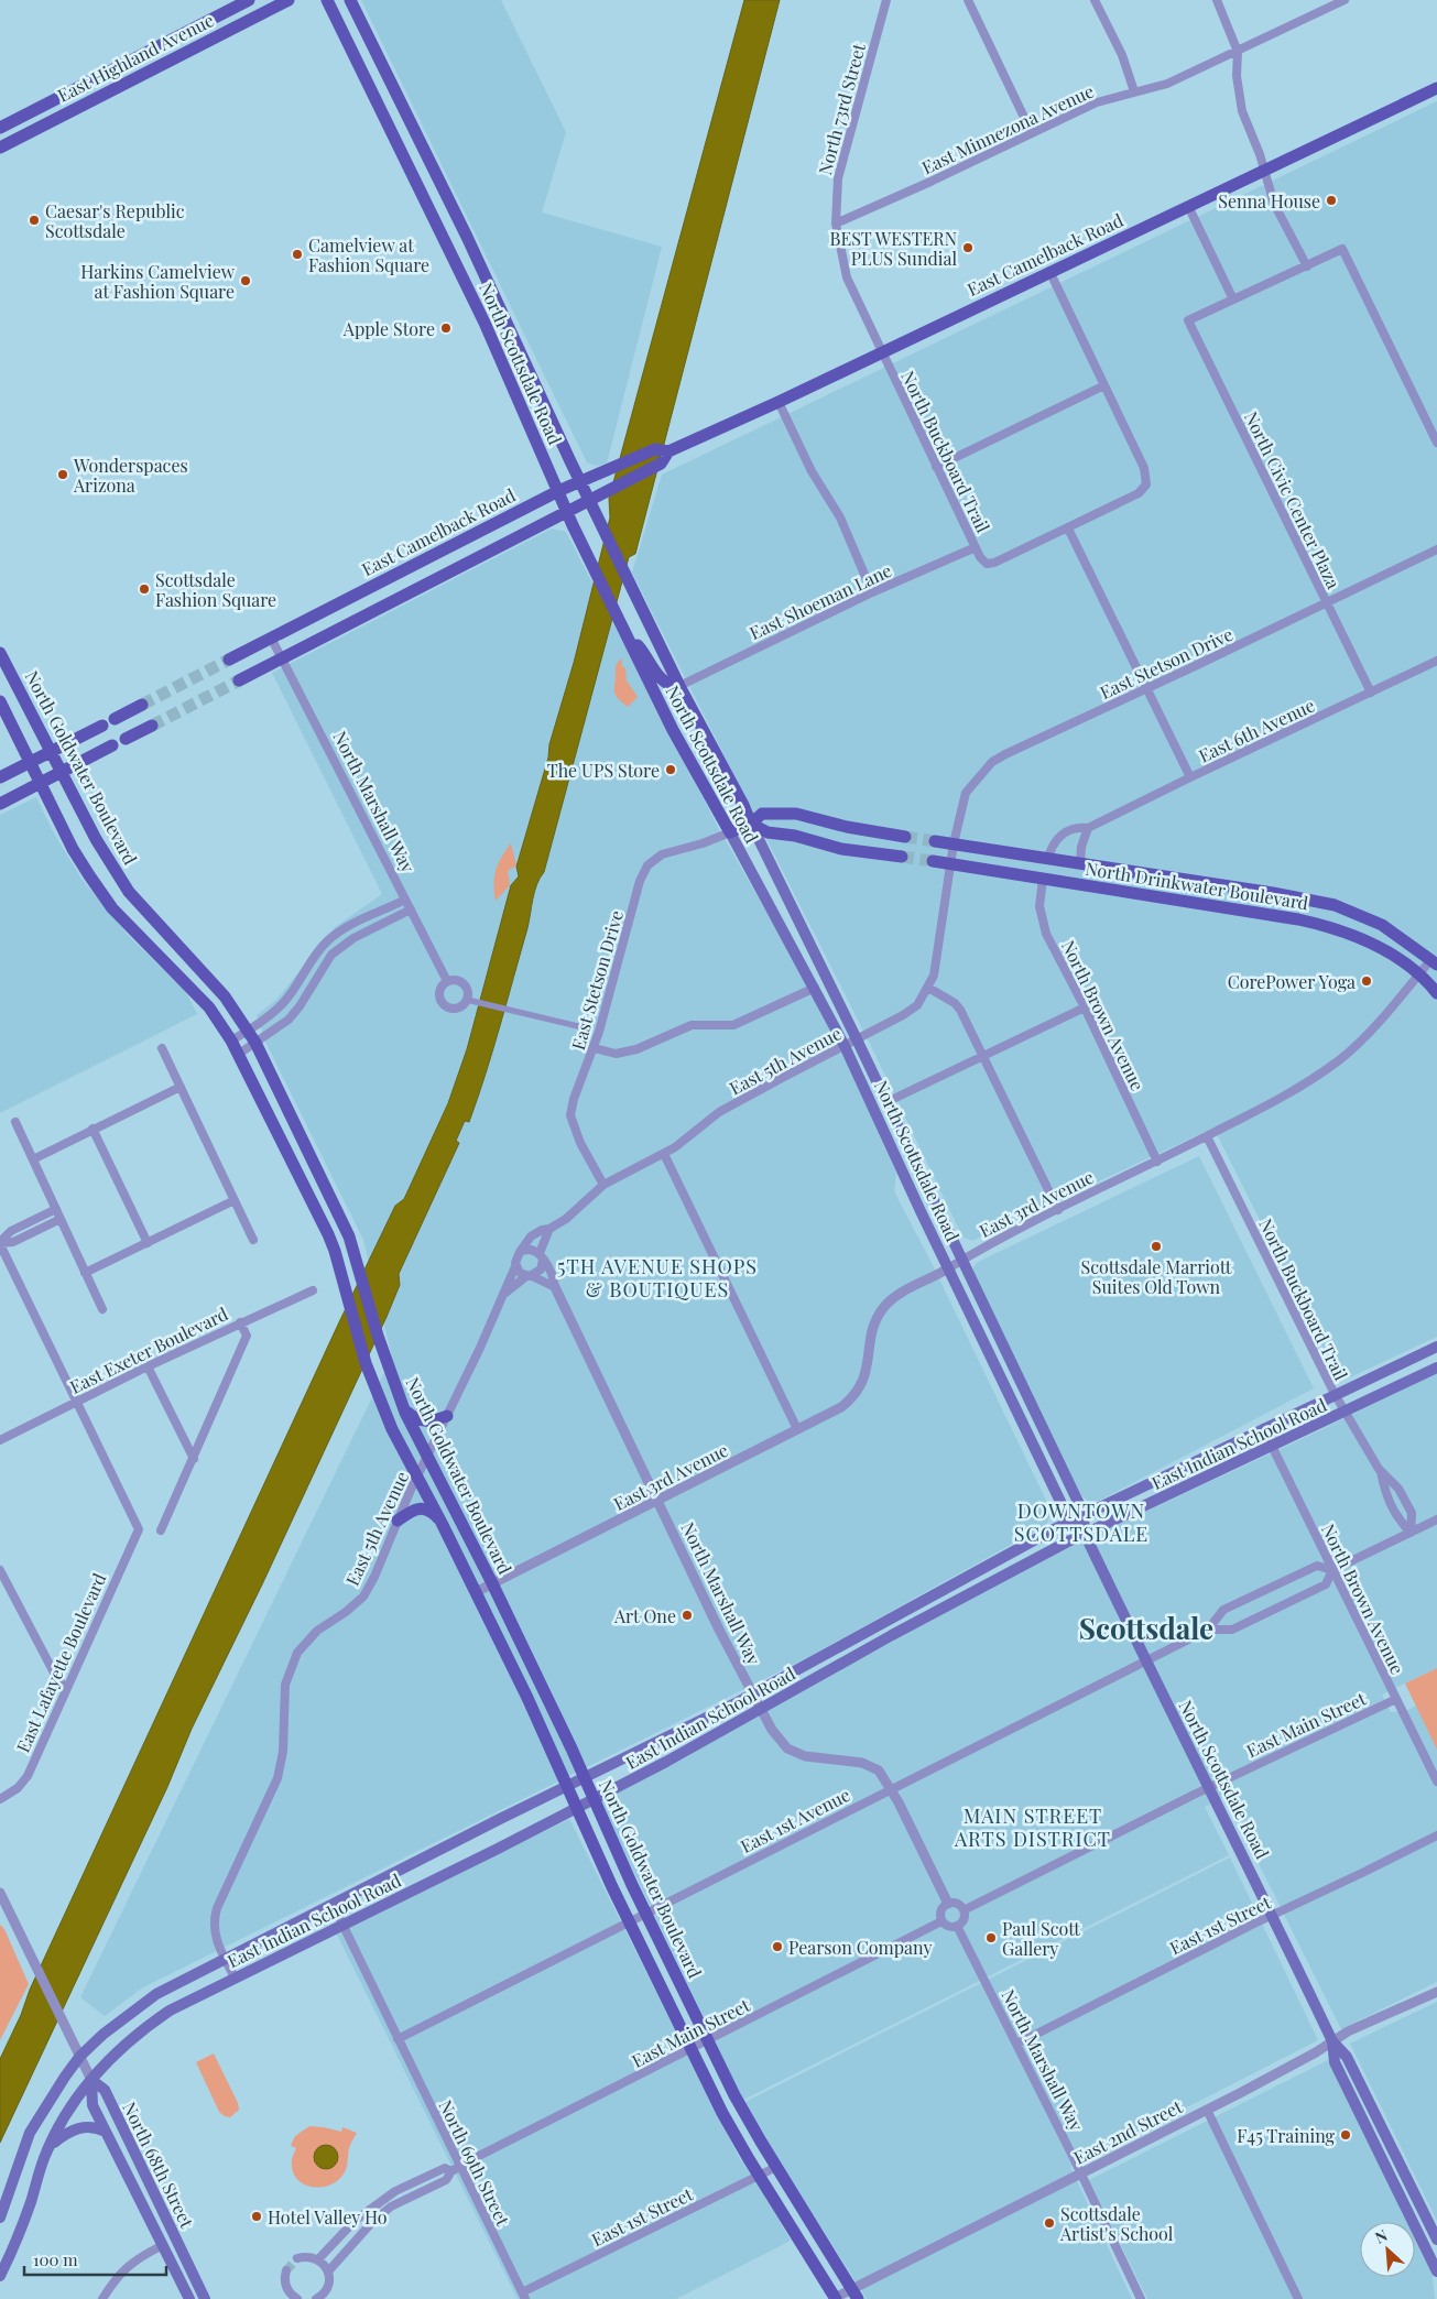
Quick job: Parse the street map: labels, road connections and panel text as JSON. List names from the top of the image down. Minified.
{"streets":{"main road":["East Highland Avenue","East Camelback Road","North Scottsdale Road","North Goldwater Boulevard","North Drinkwater Boulevard","East Indian School Road","North 68th Street"],"street":["North 73rd Street","East Minnezona Avenue","North Buckboard Trail","North Civic Center Plaza","East Shoeman Lane","East Stetson Drive","East 6th Avenue","North Marshall Way","North Brown Avenue","East 5th Avenue","East 3rd Avenue","East Exeter Boulevard","East Lafayette Boulevard","East Main Street","East 1st Avenue","East 1st Street","East 2nd Street","North 69th Street"]},"crossings":[["North 73rd Street","East Minnezona Avenue"],["North 73rd Street","East Camelback Road"],["North 73rd Street","North Buckboard Trail"],["East Camelback Road","North Scottsdale Road"],["East Camelback Road","North Buckboard Trail"],["East Camelback Road","North Marshall Way"],["North Scottsdale Road","East Shoeman Lane"],["North Scottsdale Road","East Stetson Drive"],["North Scottsdale Road","East 5th Avenue"],["North Scottsdale Road","East 3rd Avenue"],["North Scottsdale Road","East Indian School Road"],["North Scottsdale Road","East Main Street"],["North Scottsdale Road","East 1st Avenue"],["North Scottsdale Road","East 1st Street"],["North Scottsdale Road","East 2nd Street"],["North Buckboard Trail","East Shoeman Lane"],["North Buckboard Trail","East 3rd Avenue"],["North Buckboard Trail","East Indian School Road"],["North Buckboard Trail","East 1st Avenue"],["North Civic Center Plaza","East Stetson Drive"],["North Civic Center Plaza","East 6th Avenue"],["East Stetson Drive","North Drinkwater Boulevard"],["East Stetson Drive","East 5th Avenue"],["East 6th Avenue","North Drinkwater Boulevard"],["North Goldwater Boulevard","East 5th Avenue"],["North Goldwater Boulevard","East 3rd Avenue"],["North Goldwater Boulevard","East Indian School Road"],["North Goldwater Boulevard","East Main Street"],["North Goldwater Boulevard","East 1st Avenue"],["North Goldwater Boulevard","East 1st Street"],["North Goldwater Boulevard","East 2nd Street"],["North Marshall Way","East 5th Avenue"],["North Marshall Way","East 3rd Avenue"],["North Marshall Way","East Indian School Road"],["North Marshall Way","East Main Street"],["North Marshall Way","East 1st Avenue"],["North Marshall Way","East 1st Street"],["North Marshall Way","East 2nd Street"],["North Drinkwater Boulevard","North Brown Avenue"],["North Drinkwater Boulevard","East 5th Avenue"],["North Drinkwater Boulevard","East 3rd Avenue"],["North Brown Avenue","East 3rd Avenue"],["North Brown Avenue","East Indian School Road"],["North Brown Avenue","East Main Street"],["North Brown Avenue","East 1st Avenue"],["East 5th Avenue","East Indian School Road"],["East Exeter Boulevard","East Lafayette Boulevard"],["East Indian School Road","North 69th Street"],["East Indian School Road","North 68th Street"],["East Main Street","North 69th Street"],["East 1st Avenue","North 69th Street"],["East 1st Street","North 69th Street"]],"districts":["5TH AVENUE SHOPS & BOUTIQUES","DOWNTOWN SCOTTSDALE","Scottsdale","MAIN STREET ARTS DISTRICT"],"places":["Senna House","Caesar's Republic Scottsdale","BEST WESTERN PLUS Sundial","Camelview at Fashion Square","Harkins Camelview at Fashion Square","Apple Store","Wonderspaces Arizona","Scottsdale Fashion Square","The UPS Store","CorePower Yoga","Scottsdale Marriott Suites Old Town","Art One","Paul Scott Gallery","Pearson Company","F45 Training","Hotel Valley Ho","Scottsdale Artist's School"],"scale_bar":"100 m","north":"top left"}
